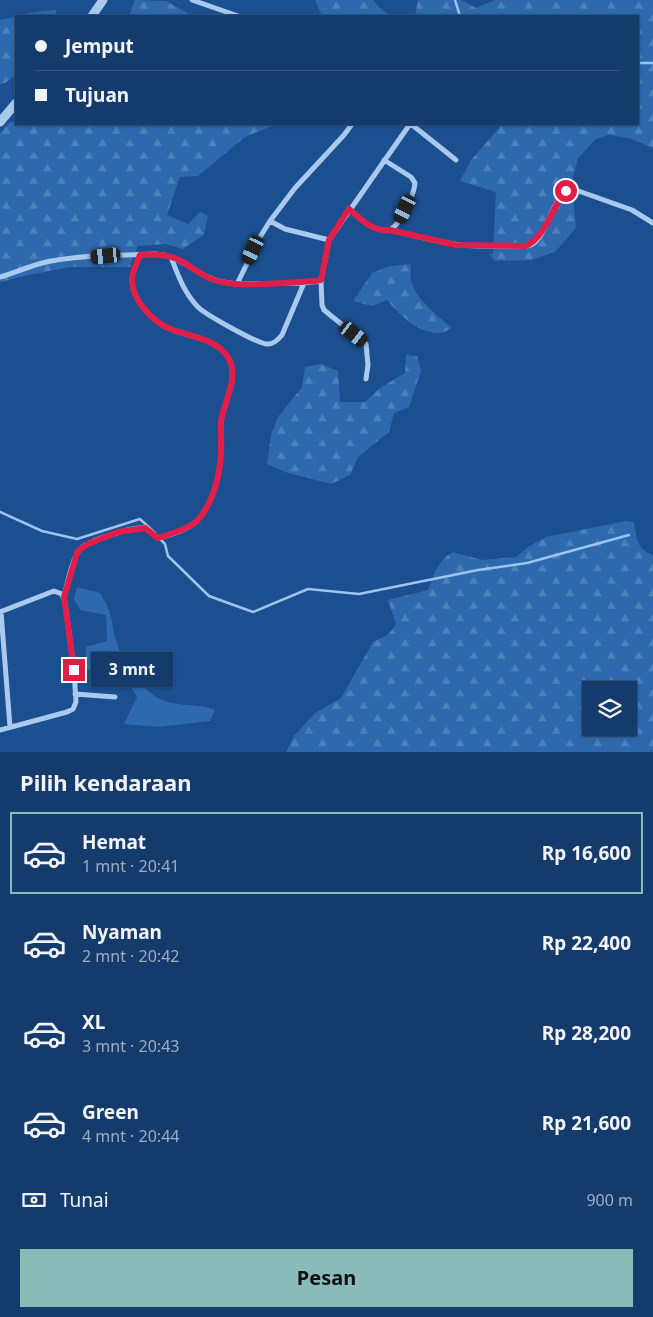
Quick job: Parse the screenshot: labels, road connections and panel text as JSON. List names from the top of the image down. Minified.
{"page":{"banner":["Jemput","Tujuan"],"bubble":"3 mnt","heading":"Pilih kendaraan","list":[{"name":"Hemat","note":"1 mnt · 20:41","value":"Rp 16,600"},{"name":"Nyaman","note":"2 mnt · 20:42","value":"Rp 22,400"},{"name":"XL","note":"3 mnt · 20:43","value":"Rp 28,200"},{"name":"Green","note":"4 mnt · 20:44","value":"Rp 21,600"}],"pay":["Tunai","900 m"],"buttons":"Pesan"}}
